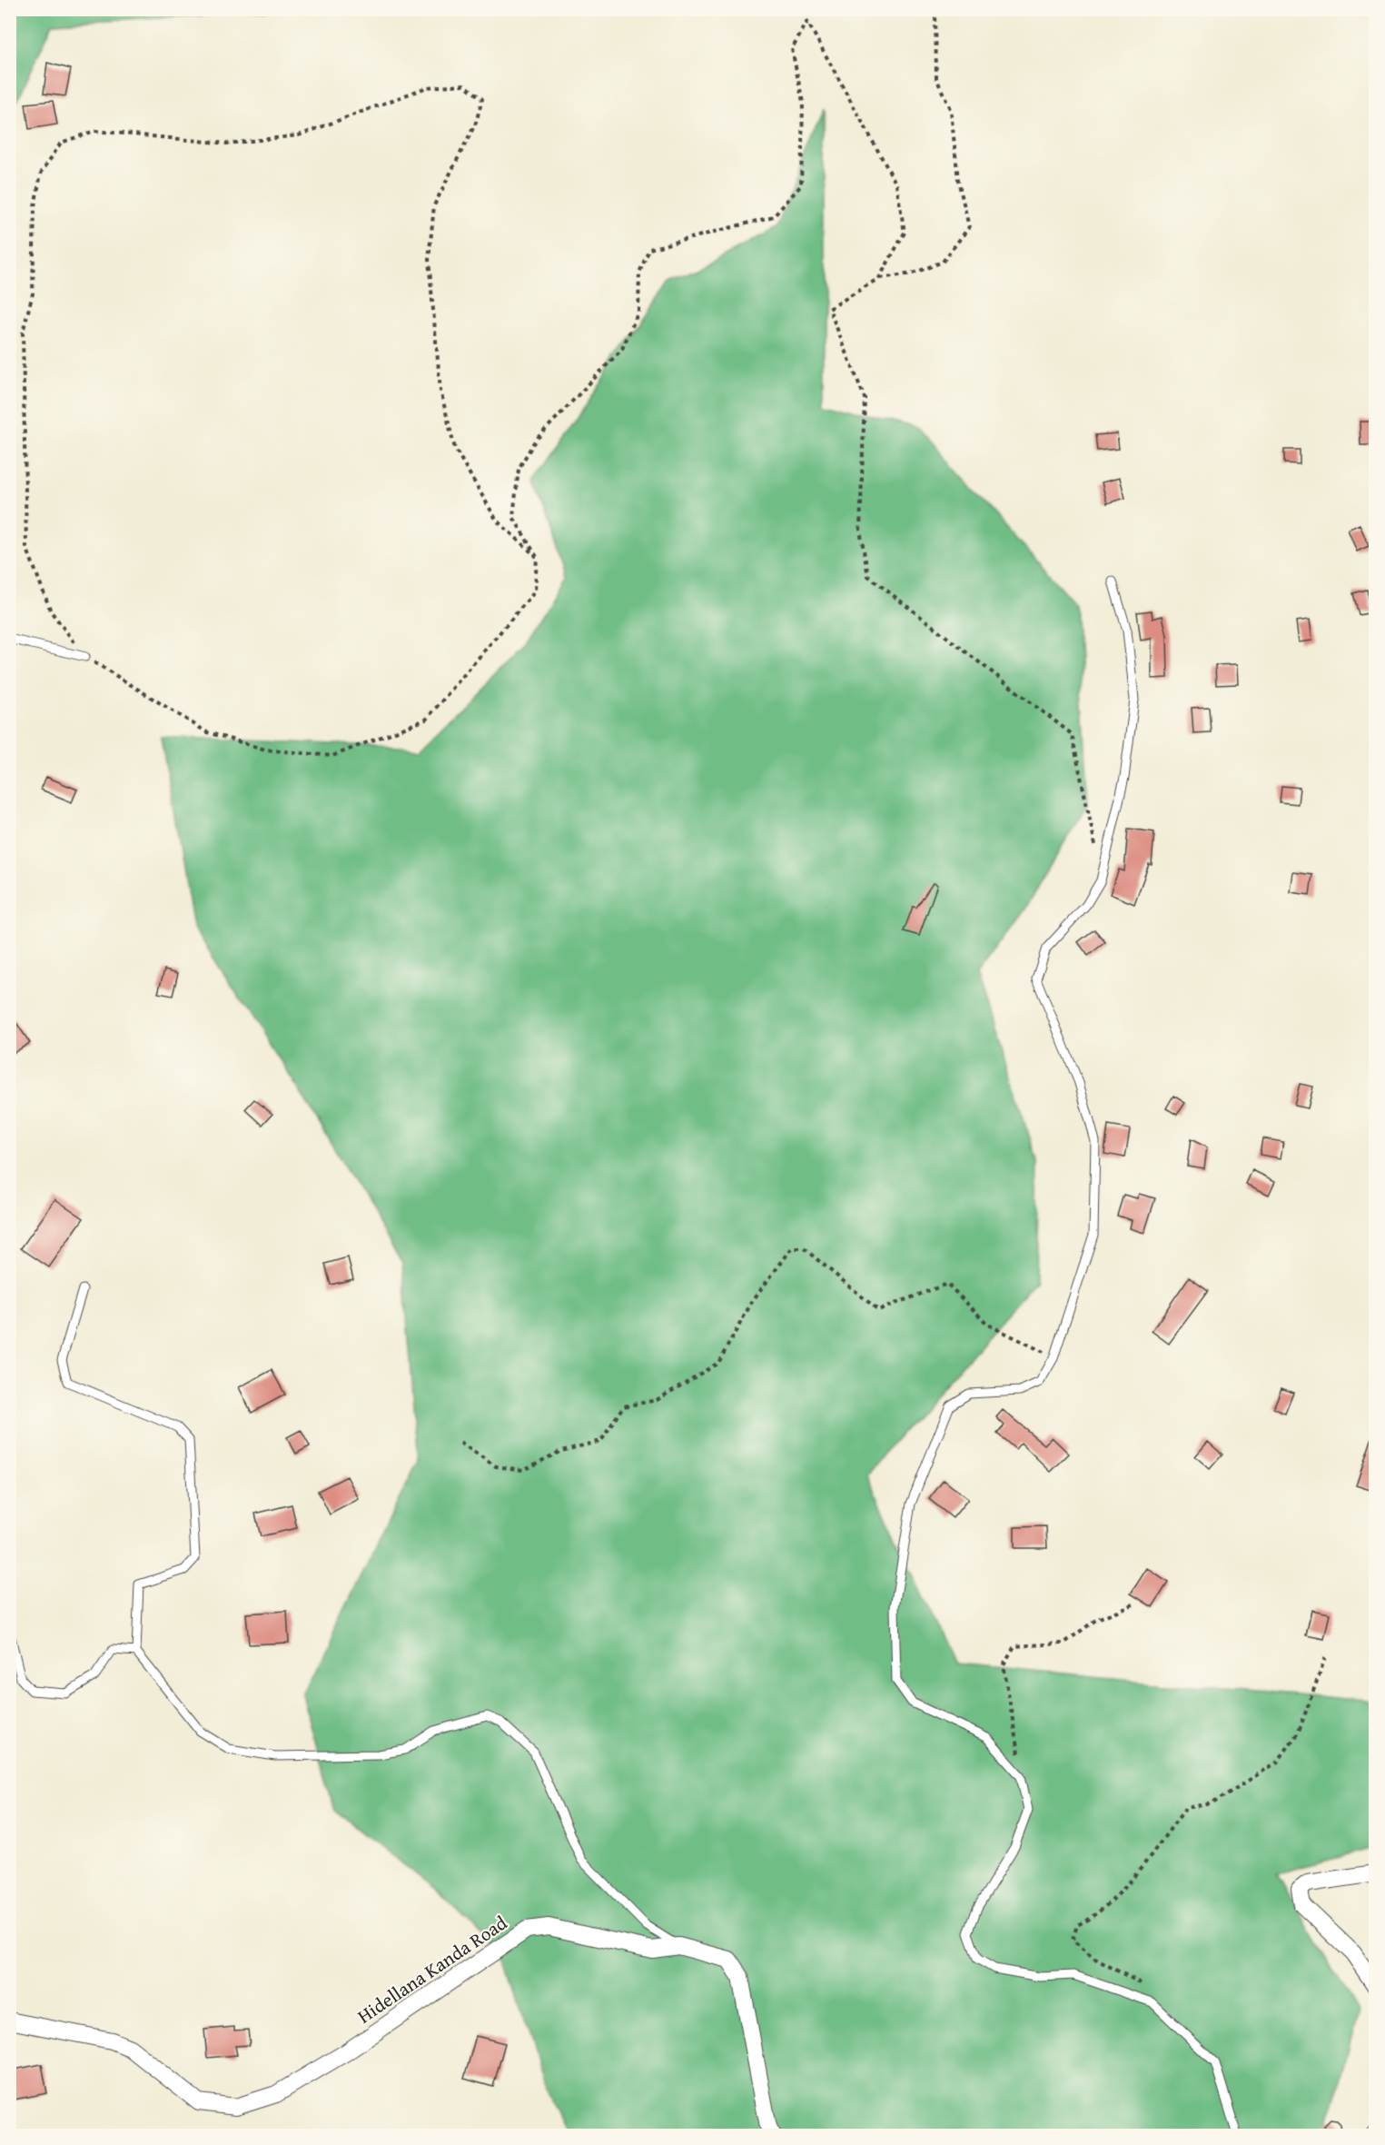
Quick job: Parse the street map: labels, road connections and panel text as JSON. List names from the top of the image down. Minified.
{"streets":{"street":["Hidellana Kanda Road"]}}
